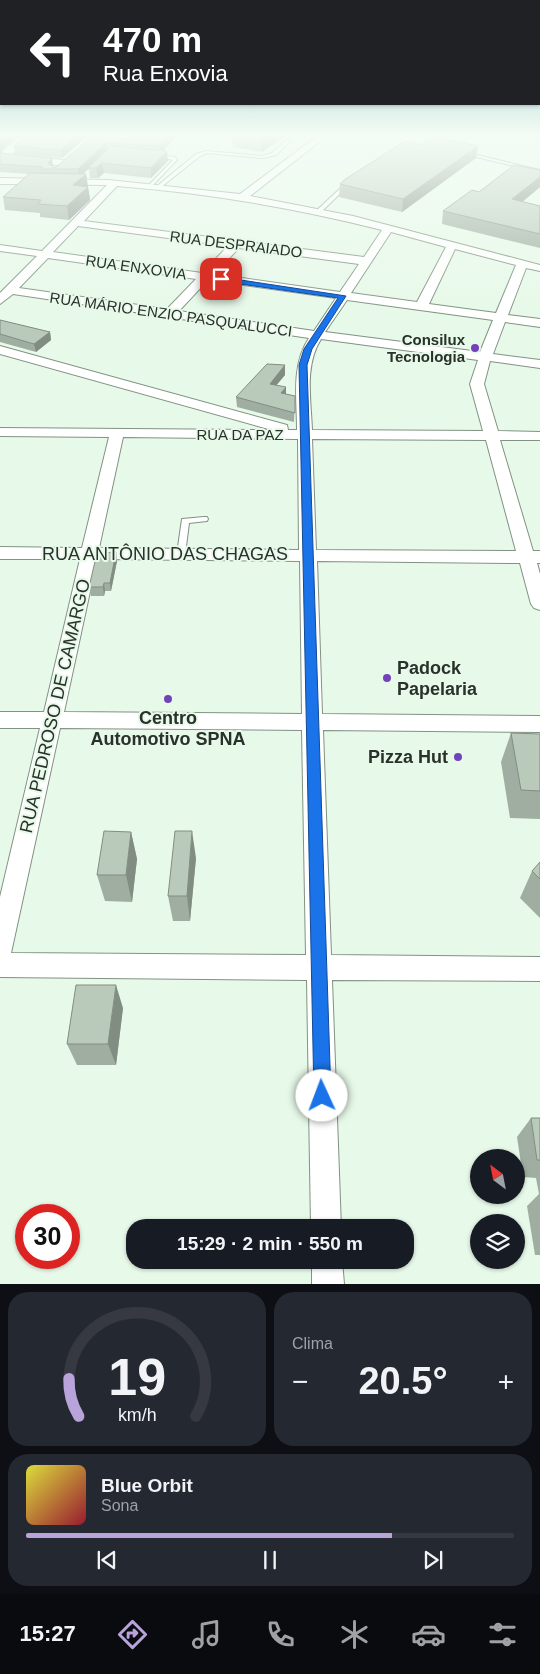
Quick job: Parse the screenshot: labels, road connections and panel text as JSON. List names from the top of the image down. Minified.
{"streets":{"street":["RUA DESPRAIADO","RUA ENXOVIA","RUA MÁRIO ENZIO PASQUALUCCI","RUA DA PAZ","RUA ANTÔNIO DAS CHAGAS","RUA PEDROSO DE CAMARGO"]},"crossings":[["RUA DA PAZ","RUA PEDROSO DE CAMARGO"],["RUA ANTÔNIO DAS CHAGAS","RUA PEDROSO DE CAMARGO"]],"places":["Consilux Tecnologia","Padock Papelaria","Centro Automotivo SPNA","Pizza Hut"],"north":"top left","page":{"turn":["470 m","Rua Enxovia"],"limit":"30","trip":"15:29 · 2 min · 550 m","tile":"Clima","heat":["−","20.5°","+"],"song":["Blue Orbit","Sona"],"tabs":"15:27","gauge":["19","km/h"]}}
